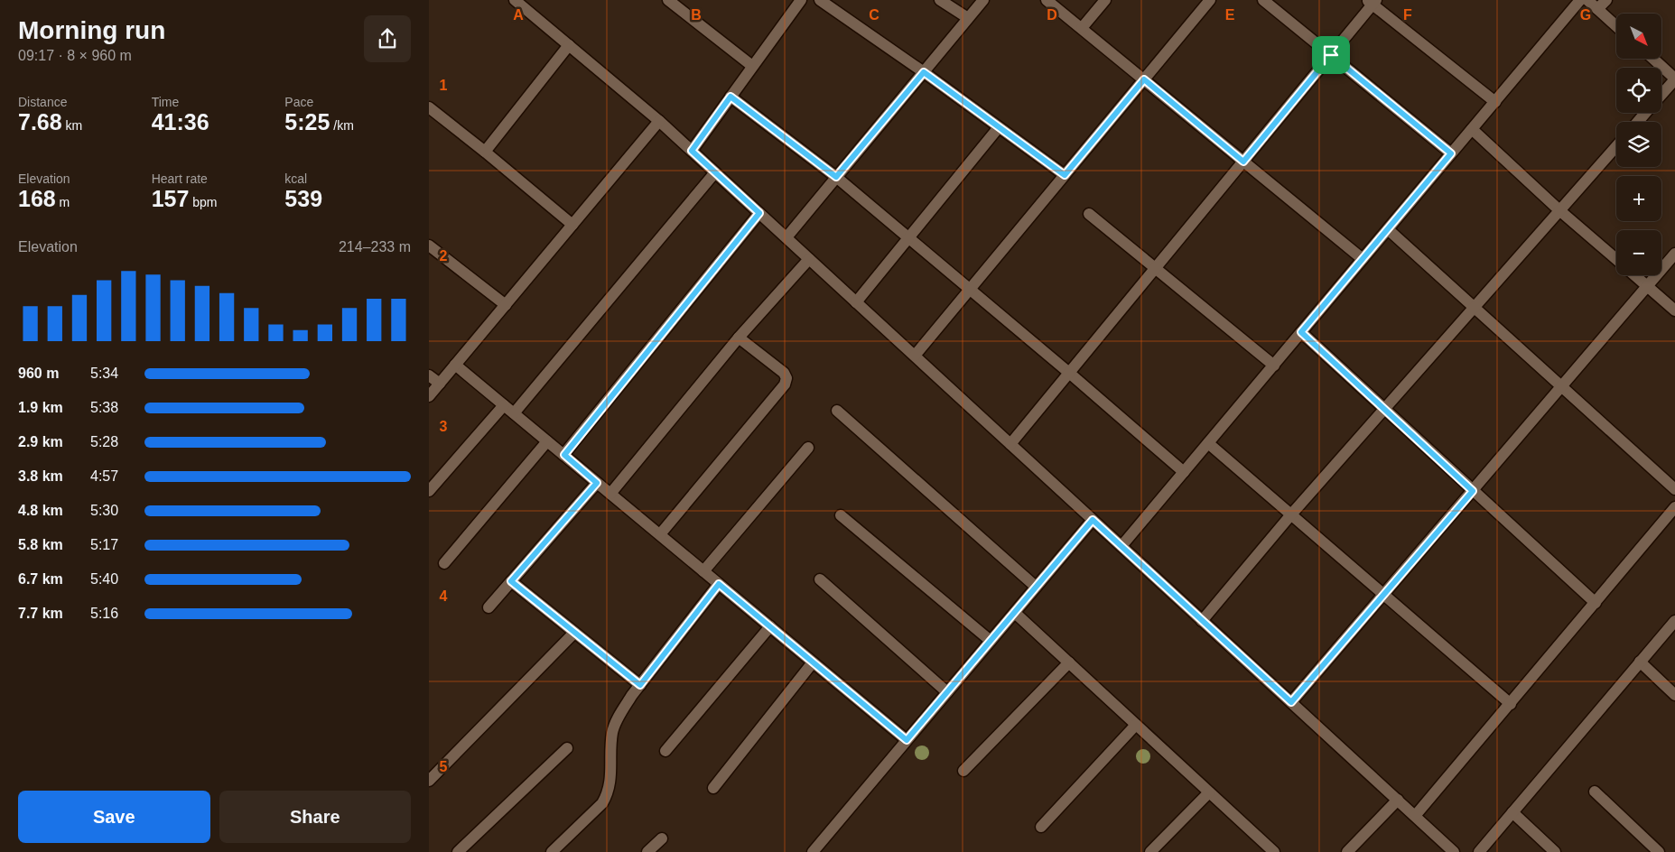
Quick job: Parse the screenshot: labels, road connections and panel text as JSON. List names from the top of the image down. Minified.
{"north":"bottom right","page":{"heading":["Morning run","09:17 · 8 × 960 m"],"map_buttons":["+","−"],"stats":[["Distance","7.68 km"],["Time","41:36"],["Pace","5:25 /km"],["Elevation","168 m"],["Heart rate","157 bpm"],["kcal","539"]],"chart":["Elevation","214–233 m"],"list":[{"name":"960 m","note":"5:34"},{"name":"1.9 km","note":"5:38"},{"name":"2.9 km","note":"5:28"},{"name":"3.8 km","note":"4:57"},{"name":"4.8 km","note":"5:30"},{"name":"5.8 km","note":"5:17"},{"name":"6.7 km","note":"5:40"},{"name":"7.7 km","note":"5:16"}],"buttons":["Save","Share"]},"grid":{"columns":["A","B","C","D","E","F","G"],"rows":["1","2","3","4","5"]}}
